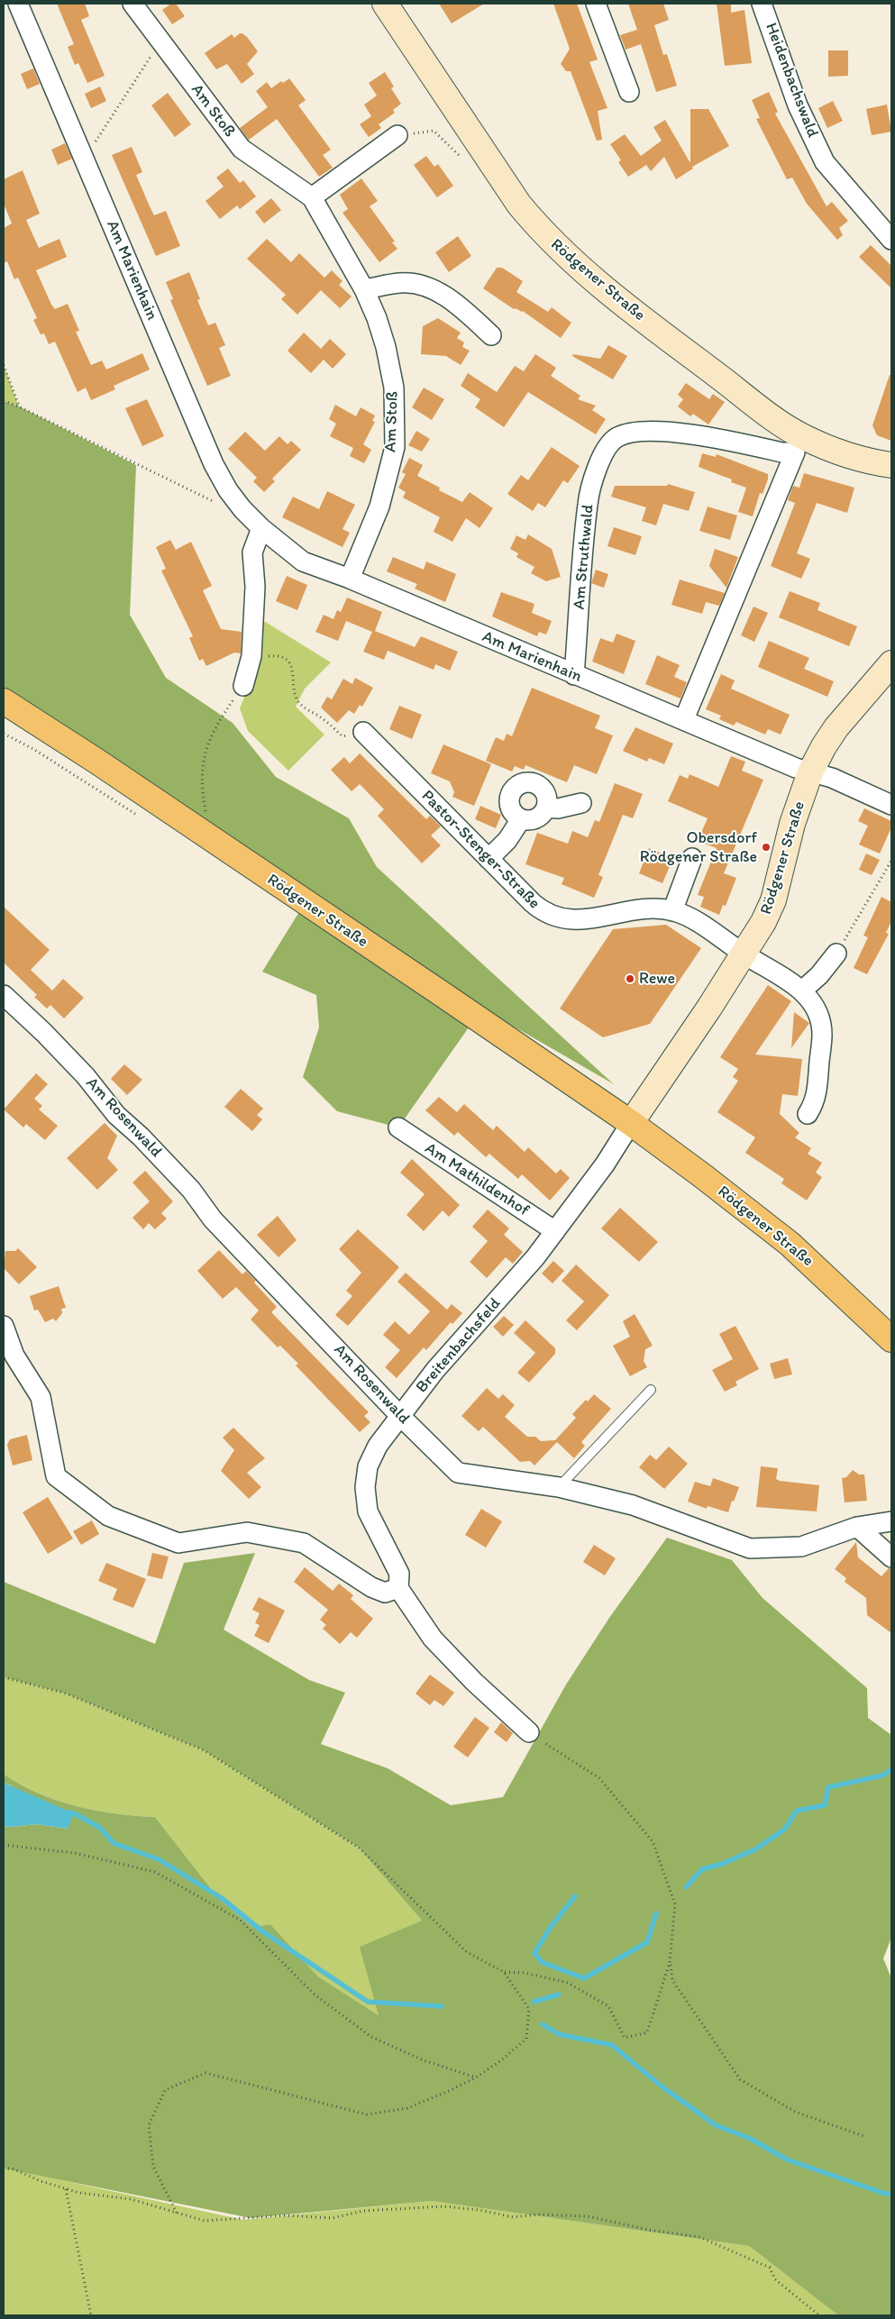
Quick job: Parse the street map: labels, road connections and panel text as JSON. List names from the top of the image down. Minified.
{"streets":{"main road":["Rödgener Straße"],"street":["Heidenbachswald","Am Stoß","Am Marienhain","Am Struthwald","Pastor-Stenger-Straße","Am Rosenwald","Am Mathildenhof","Breitenbachsfeld"]},"crossings":[["Am Stoß","Am Marienhain"],["Am Marienhain","Rödgener Straße"],["Am Marienhain","Am Struthwald"],["Rödgener Straße","Am Struthwald"],["Rödgener Straße","Pastor-Stenger-Straße"],["Rödgener Straße","Breitenbachsfeld"],["Am Rosenwald","Breitenbachsfeld"],["Am Mathildenhof","Breitenbachsfeld"]],"places":["Obersdorf Rödgener Straße","Rewe"]}
